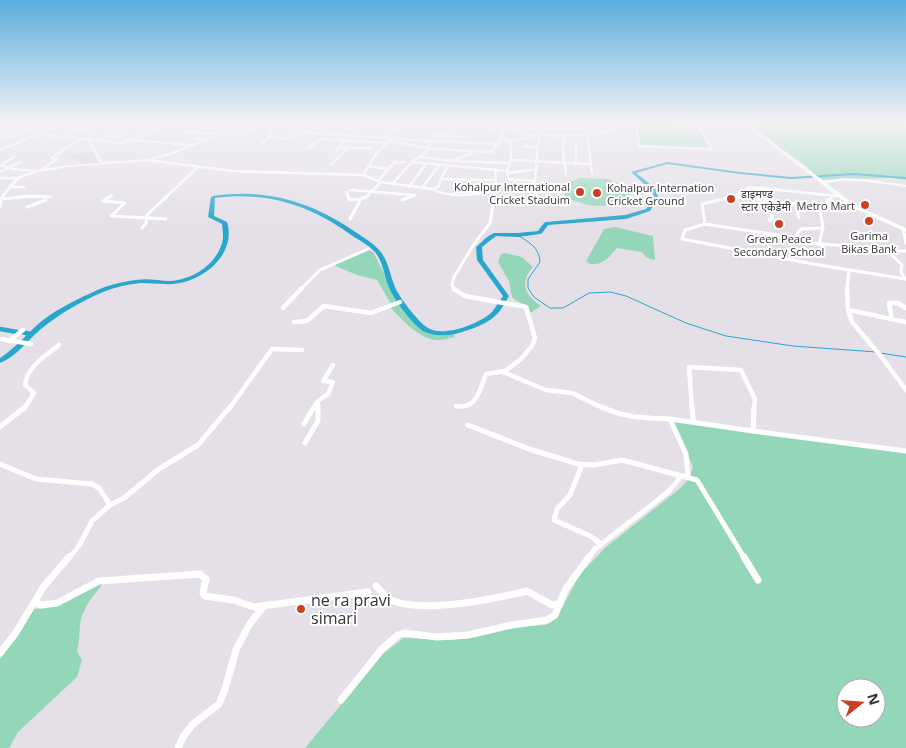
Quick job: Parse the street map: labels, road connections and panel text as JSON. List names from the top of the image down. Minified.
{"places":["Kohalpur International Cricket Staduim","Kohalpur Internation Cricket Ground","डाइमण्ड स्टार एकेडेमी","Metro Mart","Garima Bikas Bank","Green Peace Secondary School","ne ra pravi simari"],"north":"right"}
